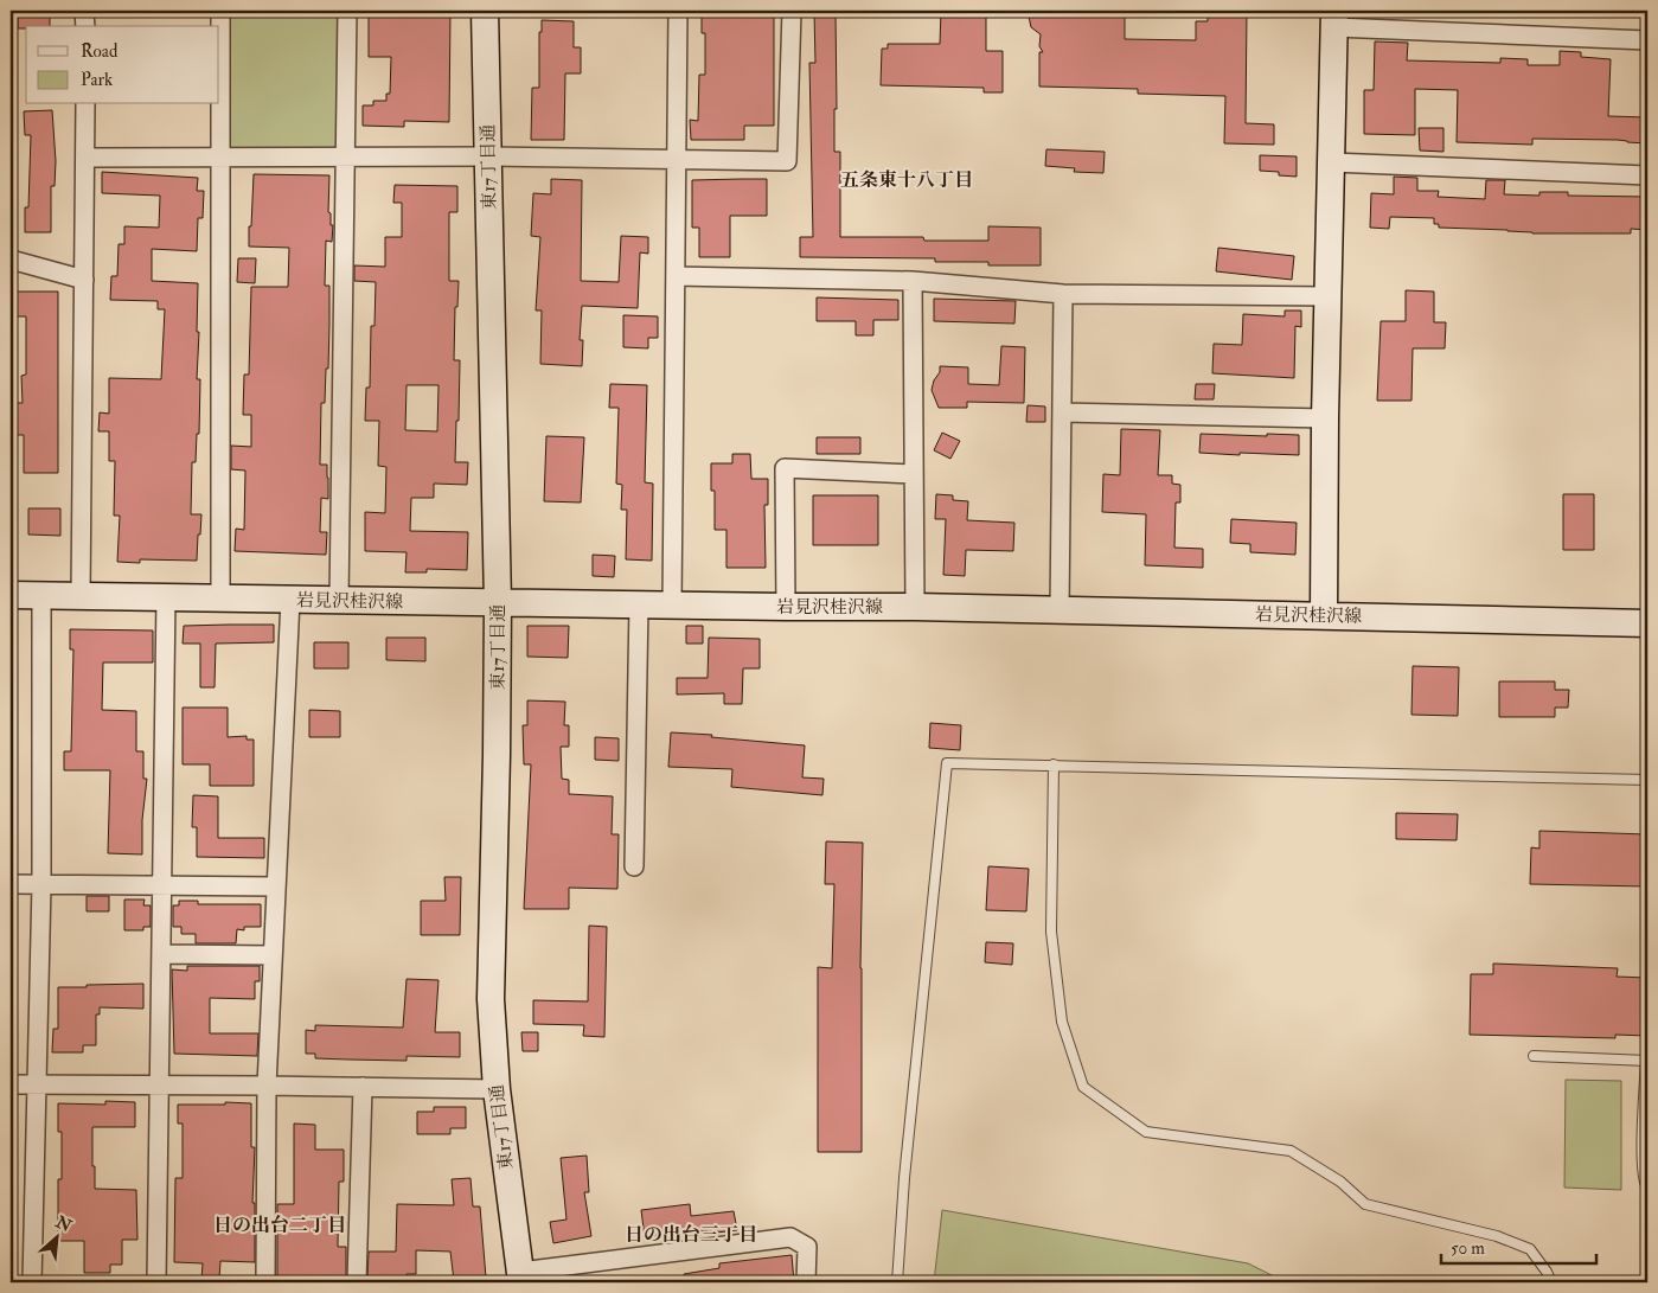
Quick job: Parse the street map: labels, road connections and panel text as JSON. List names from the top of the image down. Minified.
{"streets":{"street":["東17丁目通","岩見沢桂沢線"]},"crossings":[["東17丁目通","岩見沢桂沢線"]],"districts":["五条東十八丁目","日の出台二丁目","日の出台三丁目"],"legend":["Road","Park"],"scale_bar":"50 m","north":"top right"}
